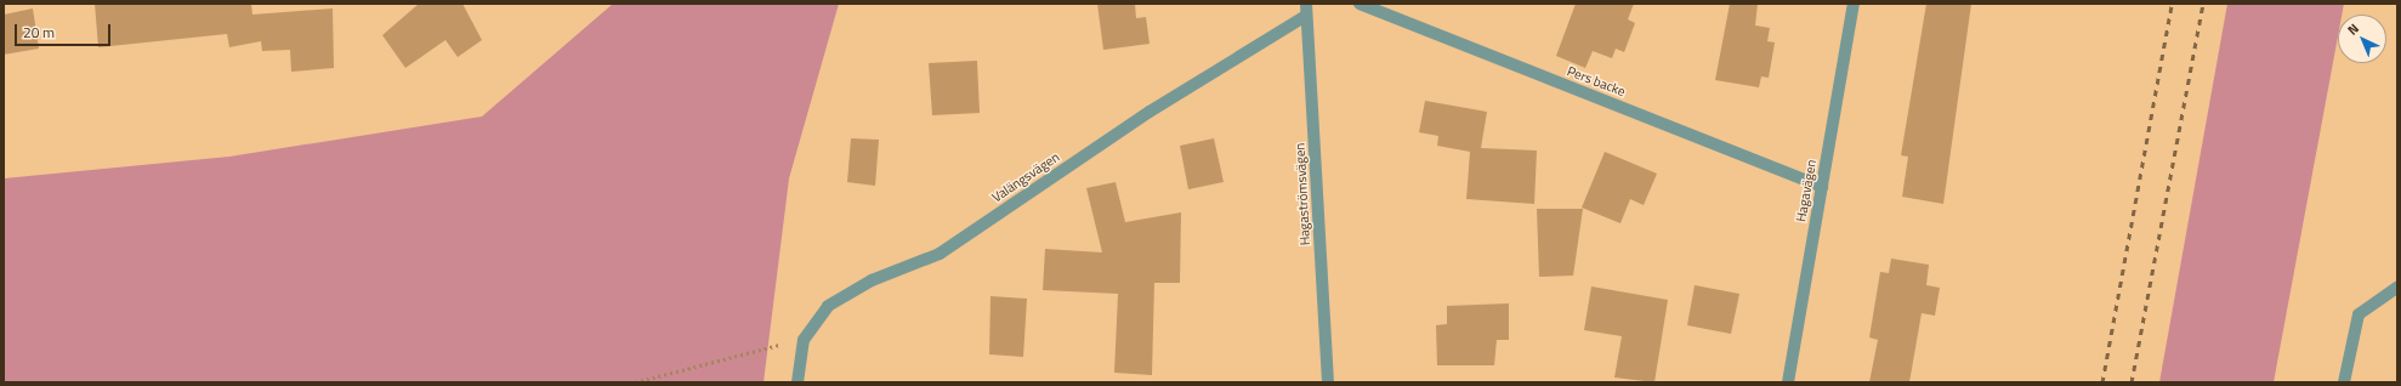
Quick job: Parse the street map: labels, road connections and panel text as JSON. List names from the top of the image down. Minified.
{"streets":{"street":["Pers backe","Valängsvägen","Hagavägen","Hagaströmsvägen"]},"crossings":[["Pers backe","Hagavägen"],["Valängsvägen","Hagaströmsvägen"]],"scale_bar":"20 m","north":"top left"}
